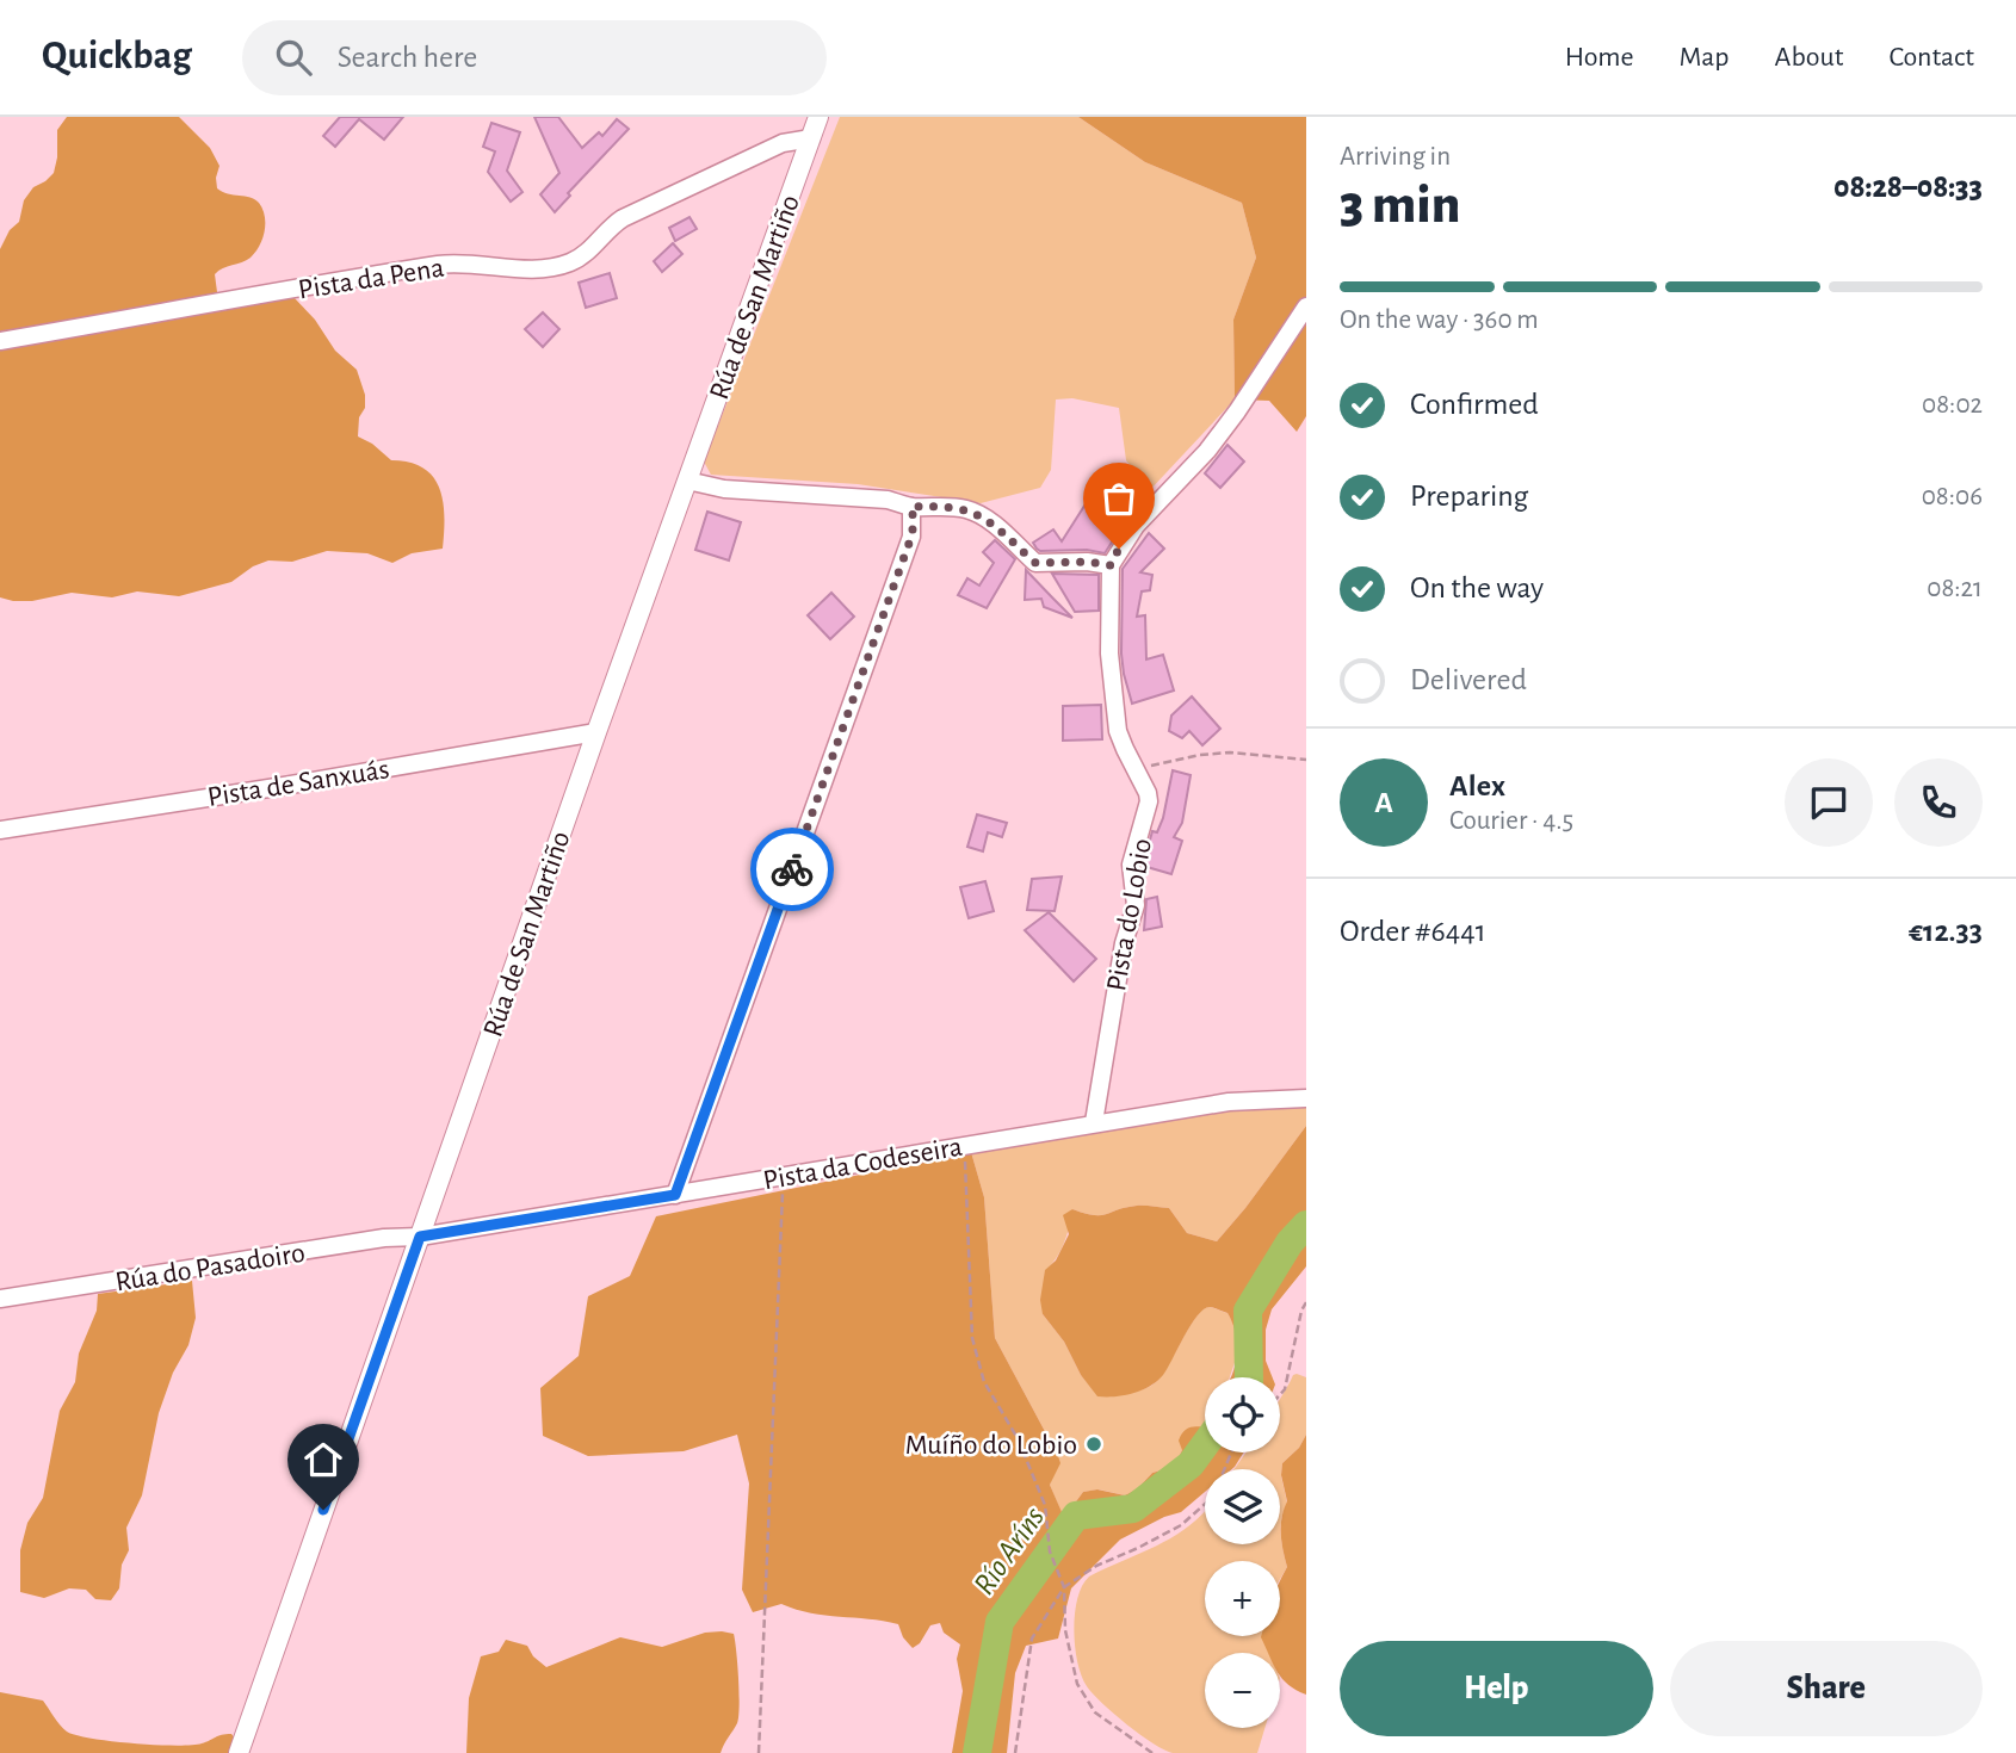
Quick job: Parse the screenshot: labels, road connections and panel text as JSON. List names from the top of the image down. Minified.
{"streets":{"street":["Pista da Pena","Rúa de San Martiño","Pista de Sanxuás","Pista do Lobio","Pista da Codeseira","Rúa do Pasadoiro"]},"crossings":[["Pista da Pena","Rúa de San Martiño"],["Rúa de San Martiño","Pista de Sanxuás"],["Rúa de San Martiño","Pista da Codeseira"],["Rúa de San Martiño","Rúa do Pasadoiro"],["Pista do Lobio","Pista da Codeseira"],["Pista da Codeseira","Rúa do Pasadoiro"]],"water":["Río Aríns"],"places":["Muíño do Lobio"],"page":{"header":"Quickbag","search":"Search here","nav":["Home","Map","About","Contact"],"heading":["3 min","Arriving in","08:28–08:33"],"panel":["Alex","Courier · 4.5","Order #6441","€12.33"],"bar":"On the way · 360 m","list":[["Confirmed","08:02"],["Preparing","08:06"],["On the way","08:21"],"Delivered"],"round":"A","map_buttons":["+","−"],"buttons":["Help","Share"]}}
